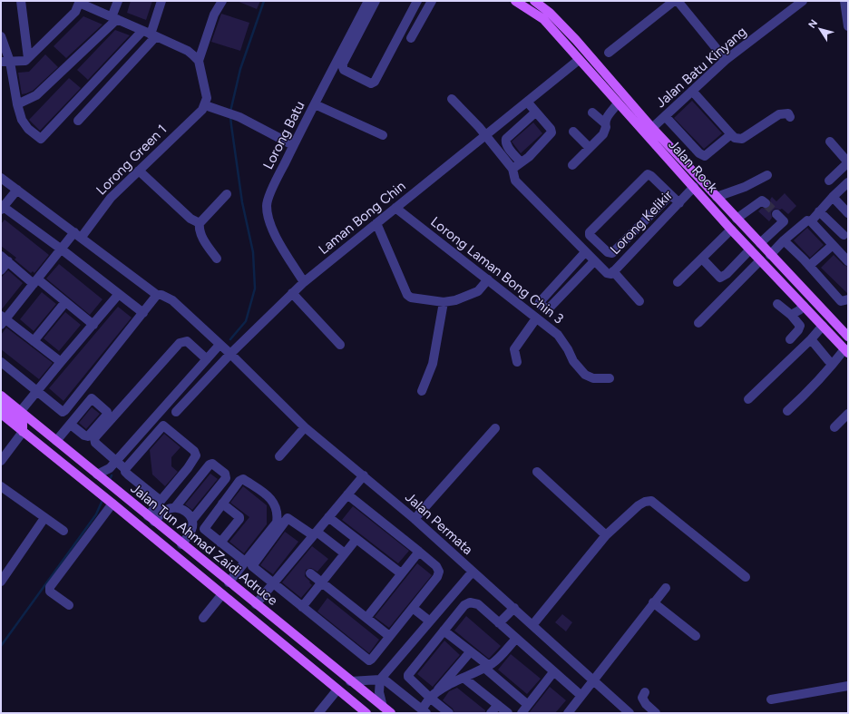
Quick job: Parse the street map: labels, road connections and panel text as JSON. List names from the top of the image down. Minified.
{"streets":{"main road":["Jalan Rock","Jalan Tun Ahmad Zaidi Adruce"],"street":["Jalan Batu Kinyang","Lorong Batu","Lorong Green 1","Laman Bong Chin","Lorong Kelikir","Lorong Laman Bong Chin 3","Jalan Permata"]},"crossings":[["Jalan Batu Kinyang","Jalan Rock"],["Lorong Batu","Laman Bong Chin"],["Lorong Green 1","Jalan Permata"],["Jalan Rock","Laman Bong Chin"],["Jalan Rock","Lorong Kelikir"],["Laman Bong Chin","Lorong Laman Bong Chin 3"],["Laman Bong Chin","Jalan Permata"]],"north":"top left"}
